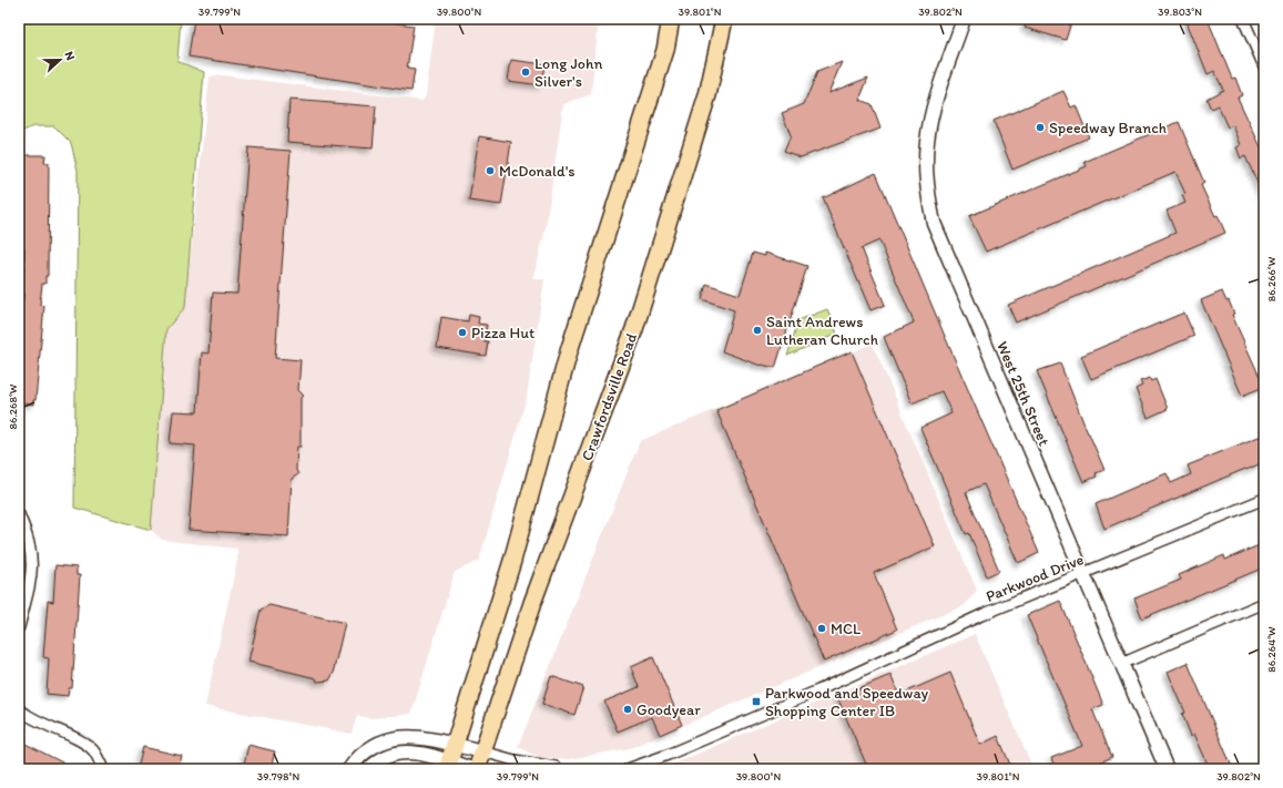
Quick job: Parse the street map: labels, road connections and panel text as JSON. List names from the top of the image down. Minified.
{"streets":{"main road":["Crawfordsville Road"],"street":["West 25th Street","Parkwood Drive"]},"crossings":[["West 25th Street","Parkwood Drive"]],"places":{"other":["Long John Silver's","Speedway Branch","McDonald's","Saint Andrews Lutheran Church","Pizza Hut","MCL","Goodyear"],"transit":["Parkwood and Speedway Shopping Center IB"]},"north":"right","coordinates":["39.799°N","39.800°N","39.801°N","39.802°N","39.803°N","86.266°W","86.268°W","86.264°W","39.798°N"]}
